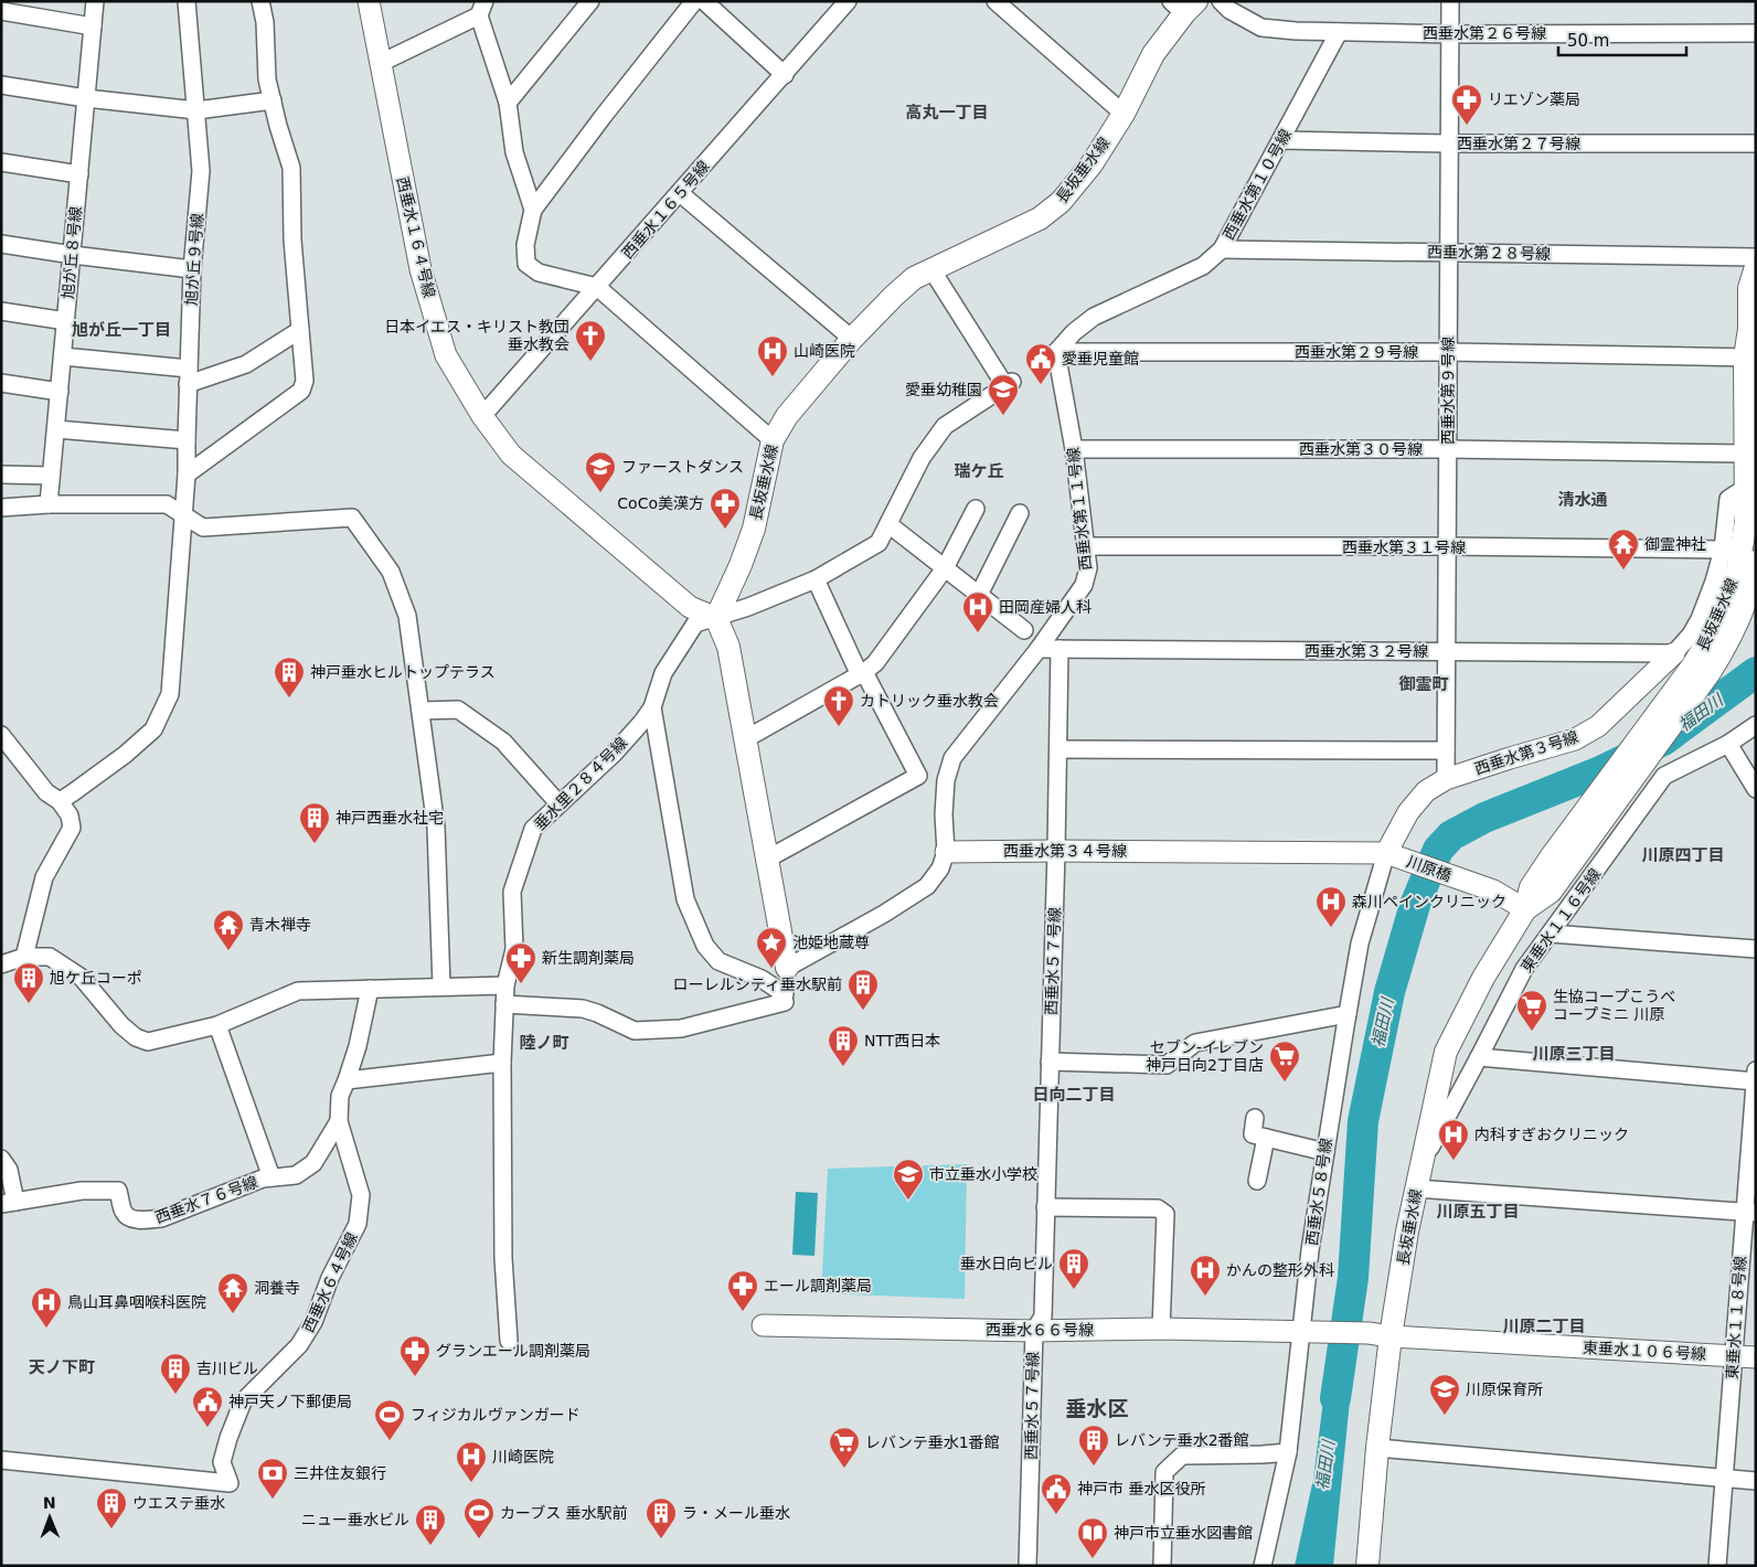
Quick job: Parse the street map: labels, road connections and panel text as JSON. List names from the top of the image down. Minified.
{"streets":{"main road":["長坂垂水線"],"street":["西垂水第２６号線","西垂水第２７号線","西垂水第１０号線","西垂水１６５号線","西垂水１６４号線","旭が丘８号線","西垂水第２８号線","旭が丘９号線","西垂水第２９号線","西垂水第９号線","西垂水第３０号線","西垂水第１１号線","西垂水第３１号線","西垂水第３２号線","西垂水第３号線","垂水里２８４号線","西垂水第３４号線","川原橋","東垂水１１６号線","西垂水５７号線","西垂水５８号線","西垂水７６号線","西垂水６４号線","東垂水１１８号線","西垂水６６号線","東垂水１０６号線"]},"crossings":[["西垂水第２６号線","西垂水第１０号線"],["西垂水第２６号線","西垂水第９号線"],["西垂水第２７号線","西垂水第１０号線"],["西垂水第２７号線","西垂水第９号線"],["長坂垂水線","西垂水１６４号線"],["長坂垂水線","西垂水第２９号線"],["長坂垂水線","西垂水第３０号線"],["長坂垂水線","川原橋"],["長坂垂水線","東垂水１１６号線"],["長坂垂水線","東垂水１０６号線"],["西垂水第１０号線","西垂水第２８号線"],["西垂水第１０号線","西垂水第２９号線"],["西垂水第１０号線","西垂水第１１号線"],["西垂水１６５号線","西垂水１６４号線"],["西垂水第２８号線","西垂水第９号線"],["西垂水第２９号線","西垂水第９号線"],["西垂水第２９号線","西垂水第１１号線"],["西垂水第９号線","西垂水第３０号線"],["西垂水第９号線","西垂水第３１号線"],["西垂水第９号線","西垂水第３２号線"],["西垂水第９号線","西垂水第３号線"],["西垂水第３０号線","西垂水第１１号線"],["西垂水第１１号線","西垂水第３１号線"],["西垂水第１１号線","西垂水第３２号線"],["西垂水第１１号線","西垂水第３４号線"],["西垂水第３２号線","西垂水第３号線"],["西垂水第３２号線","西垂水５７号線"],["西垂水第３号線","西垂水第３４号線"],["西垂水第３号線","川原橋"],["西垂水第３号線","西垂水５８号線"],["西垂水第３４号線","川原橋"],["西垂水第３４号線","西垂水５７号線"],["西垂水第３４号線","西垂水５８号線"],["川原橋","西垂水５８号線"],["西垂水５７号線","西垂水６６号線"],["西垂水５８号線","西垂水６６号線"],["西垂水７６号線","西垂水６４号線"],["東垂水１１８号線","東垂水１０６号線"],["西垂水６６号線","東垂水１０６号線"]],"districts":["高丸一丁目","旭が丘一丁目","瑞ケ丘","清水通","御霊町","川原四丁目","陸ノ町","川原三丁目","日向二丁目","川原五丁目","川原二丁目","天ノ下町","垂水区"],"water":["福田川"],"places":{"pharmacy":["リエゾン薬局","CoCo美漢方","新生調剤薬局","エール調剤薬局","グランエール調剤薬局"],"church":["日本イエス・キリスト教団 垂水教会","カトリック垂水教会"],"hospital":["山崎医院","田岡産婦人科","森川ペインクリニック","内科すぎおクリニック","かんの整形外科","鳥山耳鼻咽喉科医院","川崎医院"],"public building":["愛垂児童館","神戸天ノ下郵便局","神戸市 垂水区役所"],"school or university":["愛垂幼稚園","ファーストダンス","市立垂水小学校","川原保育所"],"temple":["御霊神社","青木禅寺","洞養寺"],"building":["神戸垂水ヒルトップテラス","神戸西垂水社宅","旭ケ丘コーポ","ローレルシティ垂水駅前","NTT西日本","垂水日向ビル","吉川ビル","レバンテ垂水2番館","ウエステ垂水","ラ・メール垂水","ニュー垂水ビル"],"place":["池姫地蔵尊"],"supermarket":["生協コープこうべ コープミニ 川原","セブン-イレブン 神戸日向2丁目店","レバンテ垂水1番館"],"sports":["フィジカルヴァンガード","カーブス 垂水駅前"],"bank":["三井住友銀行"],"library":["神戸市立垂水図書館"]},"scale_bar":"50 m","north":"top"}
